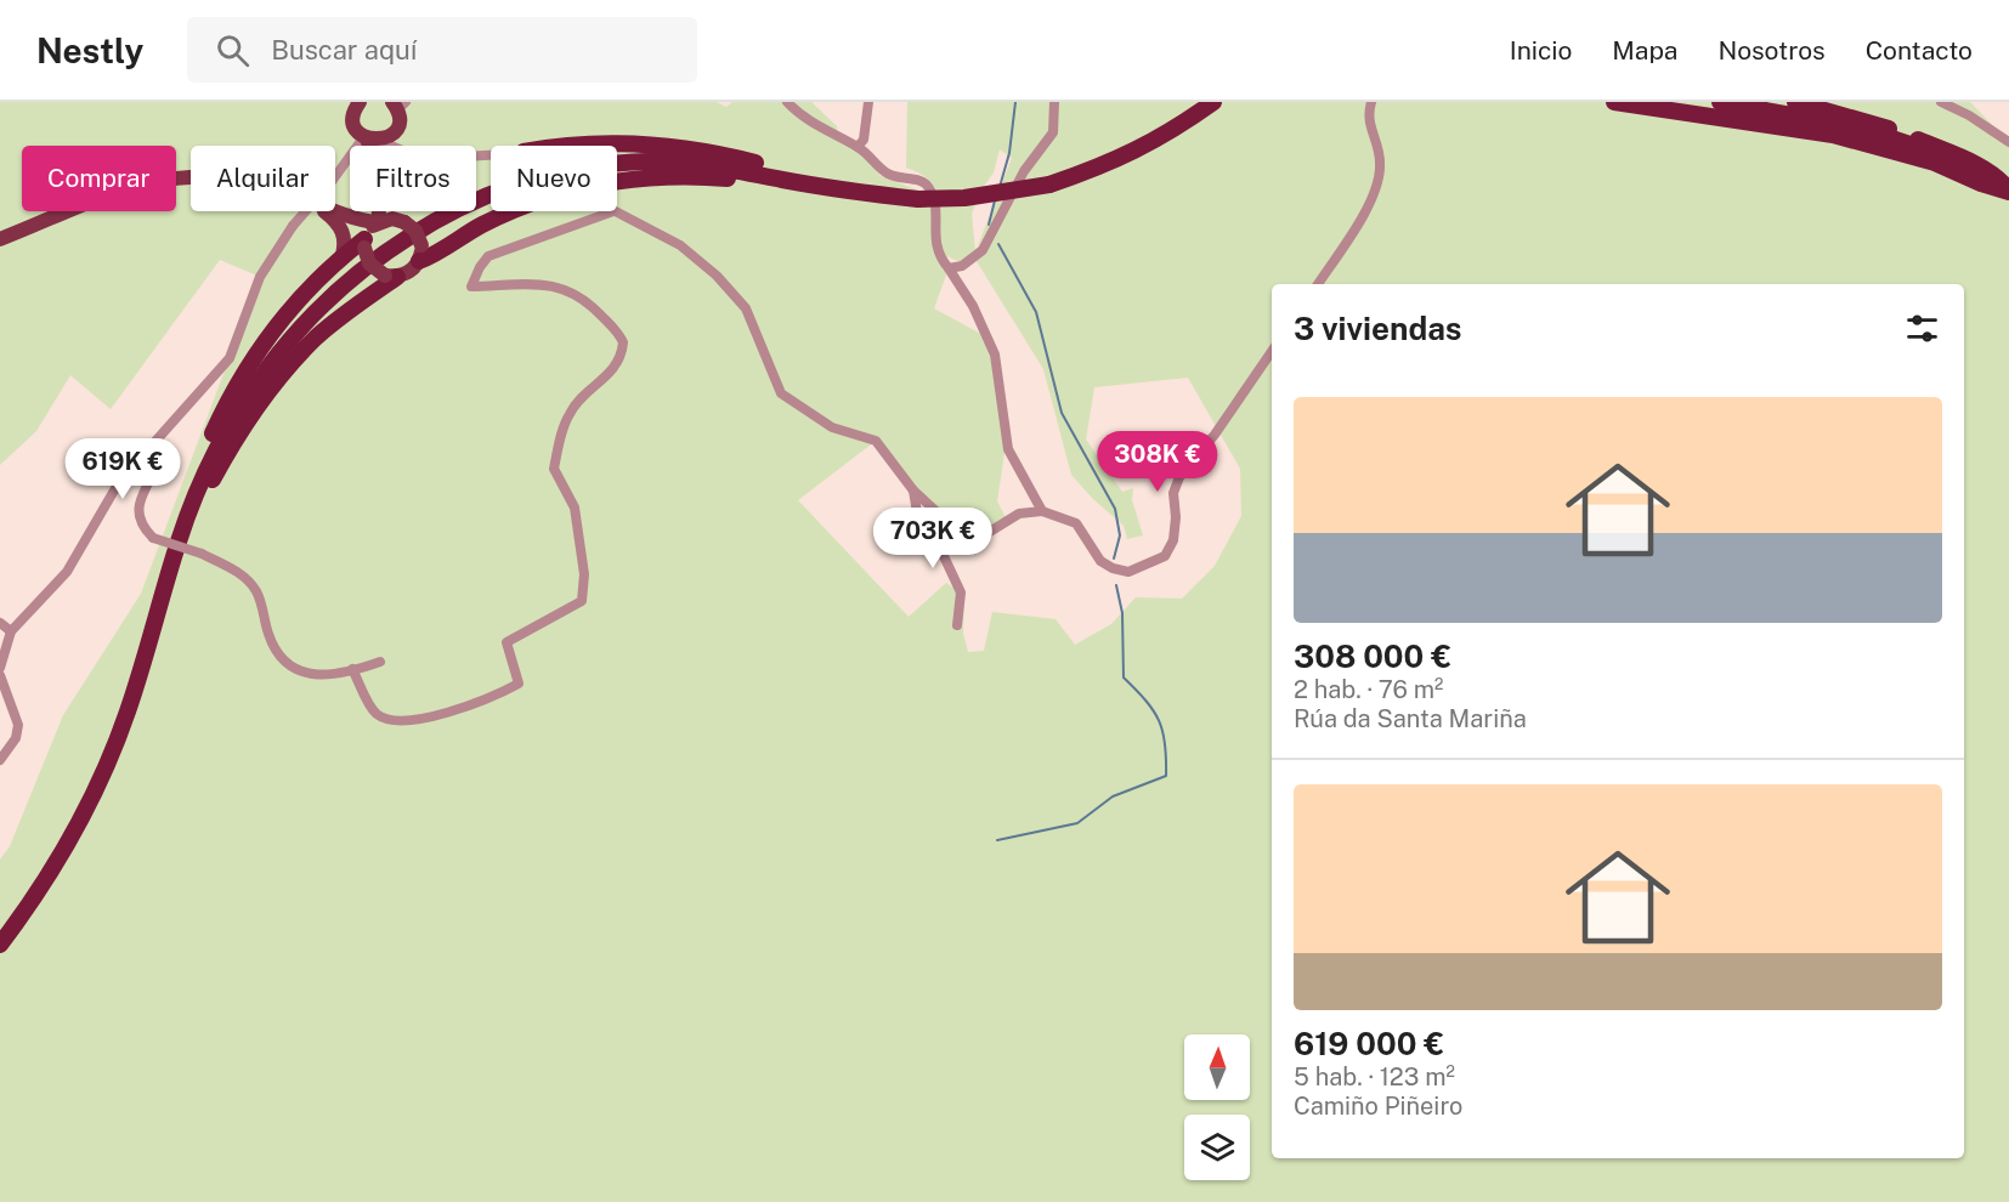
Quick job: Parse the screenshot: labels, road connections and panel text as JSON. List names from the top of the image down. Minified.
{"north":"top","page":{"header":"Nestly","search":"Buscar aquí","nav":["Inicio","Mapa","Nosotros","Contacto"],"chip":["Comprar","Alquilar","Filtros","Nuevo"],"heading":"3 viviendas","list":[{"name":"308 000 €","note":"2 hab. · 76 m² · Rúa da Santa Mariña"},{"name":"619 000 €","note":"5 hab. · 123 m² · Camiño Piñeiro"}],"price":["308K €","619K €","703K €"]}}
